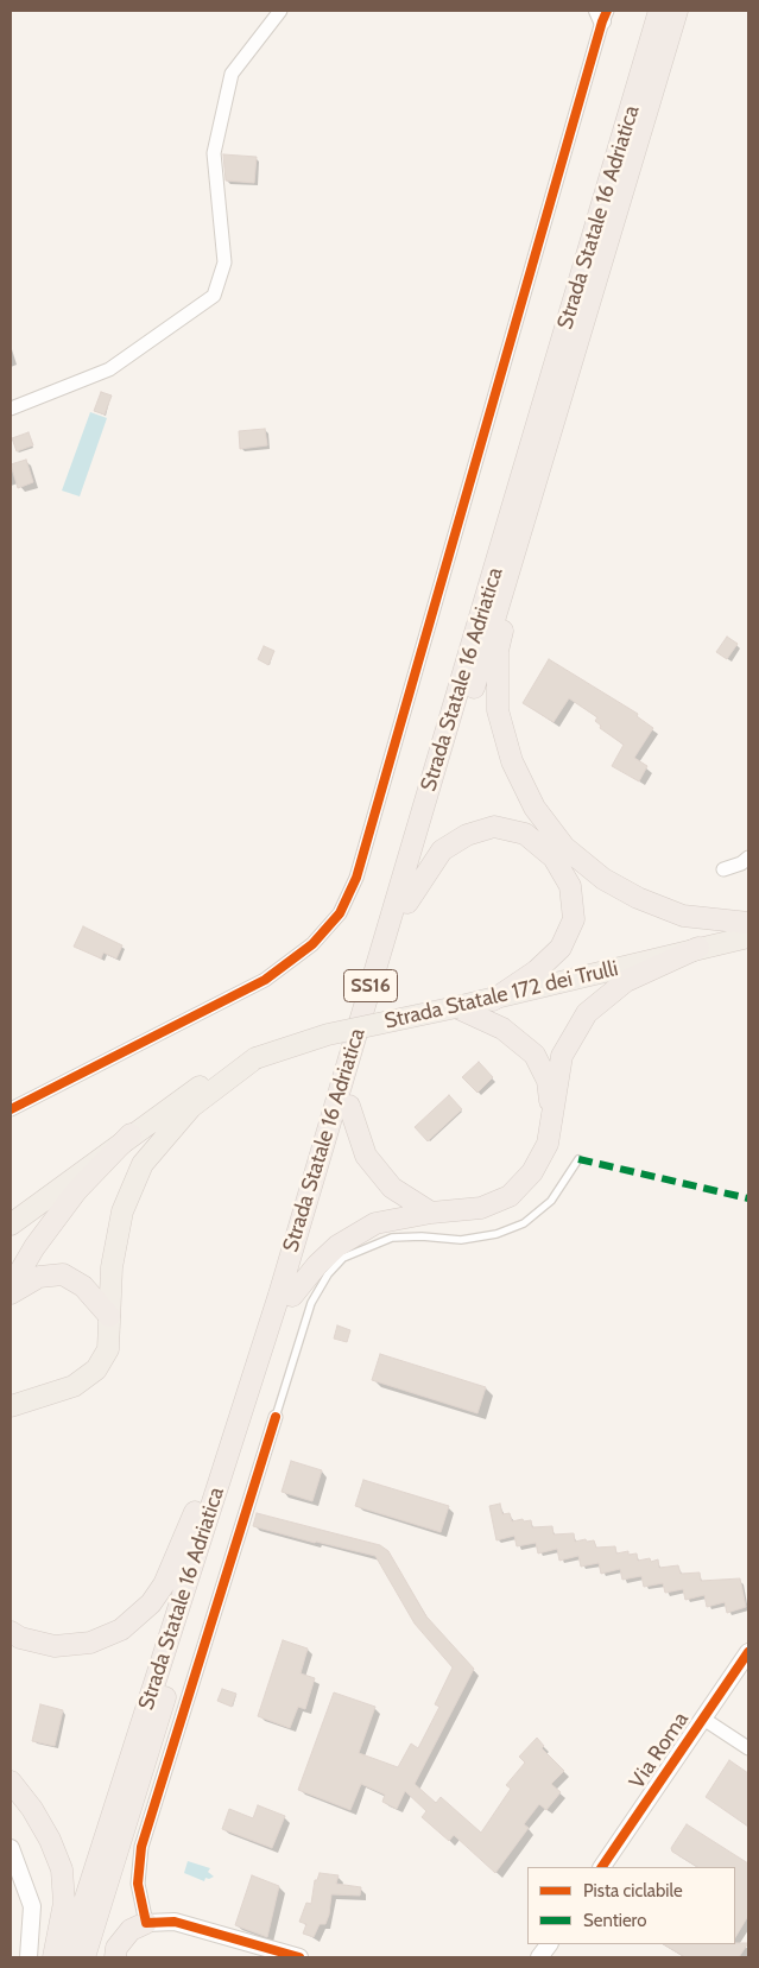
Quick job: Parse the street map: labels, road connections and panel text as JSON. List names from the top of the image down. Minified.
{"streets":{"highway":["Strada Statale 16 Adriatica","SS16"],"main road":["Strada Statale 172 dei Trulli"],"street":["Via Roma"]},"legend":["Pista ciclabile","Sentiero"]}
